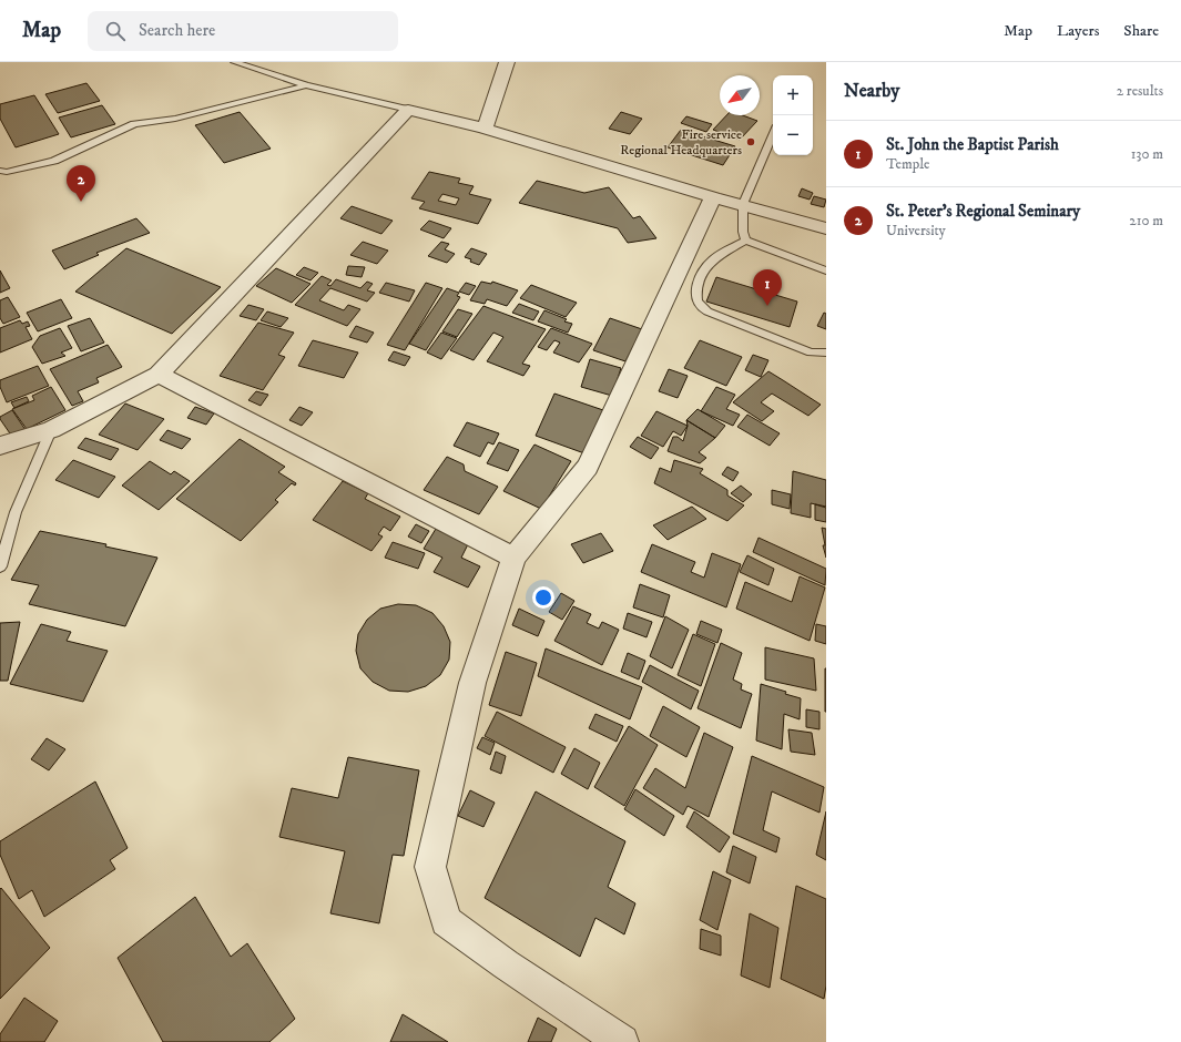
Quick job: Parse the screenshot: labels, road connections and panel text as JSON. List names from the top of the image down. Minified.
{"places":["Fire service Regional Headquarters"],"north":"bottom left","page":{"header":"Map","search":"Search here","nav":["Map","Layers","Share"],"heading":["Nearby","2 results"],"map_buttons":["+","−"],"list":[{"mark":"1","name":"St. John the Baptist Parish","note":"Temple","value":"130 m"},{"mark":"2","name":"St. Peter’s Regional Seminary","note":"University","value":"210 m"}],"pins":["2","1"]}}
